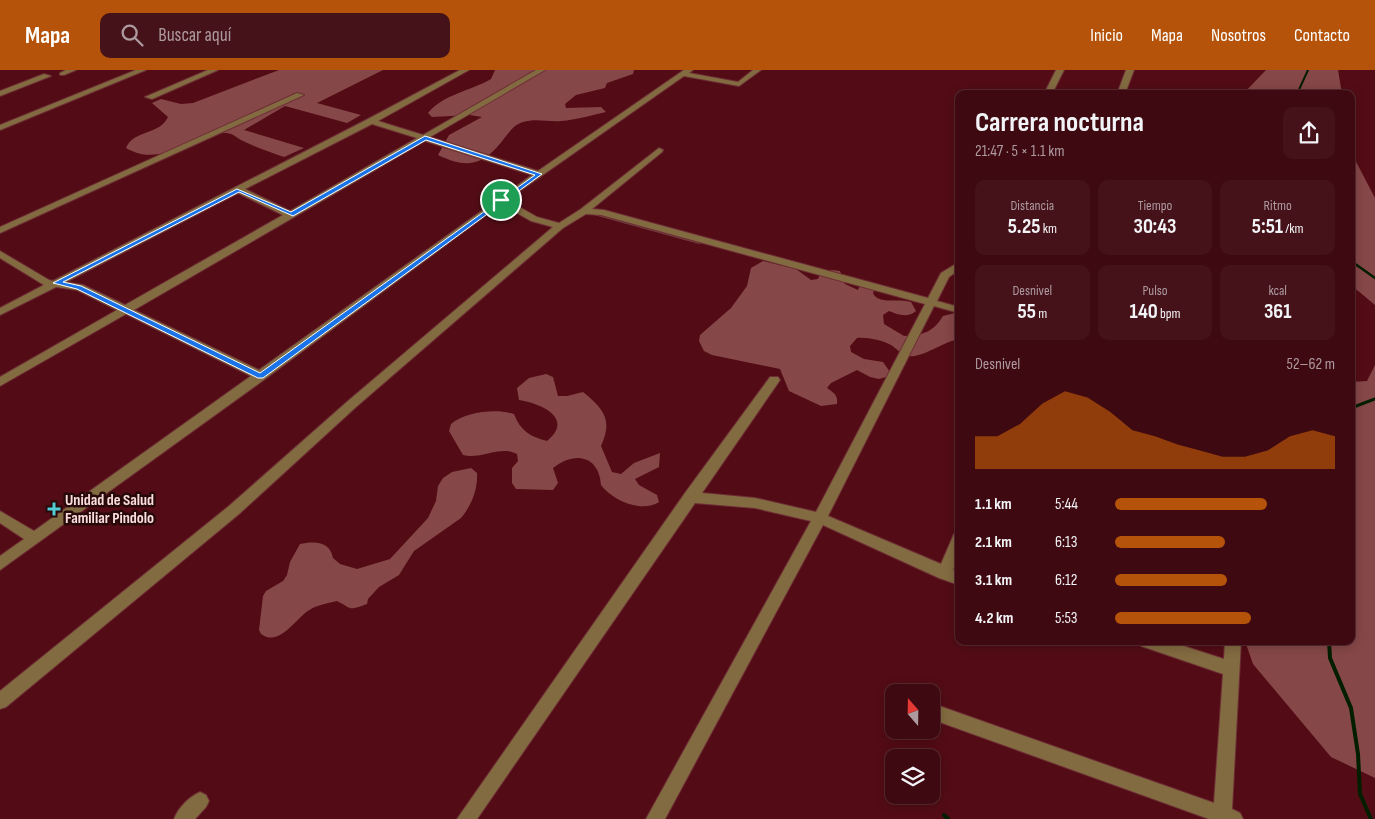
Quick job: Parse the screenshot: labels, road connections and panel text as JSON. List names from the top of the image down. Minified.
{"places":{"health":["Unidad de Salud Familiar Pindolo"]},"north":"top","page":{"header":"Mapa","search":"Buscar aquí","nav":["Inicio","Mapa","Nosotros","Contacto"],"heading":["Carrera nocturna","21:47 · 5 × 1.1 km"],"stats":[["Distancia","5.25 km"],["Tiempo","30:43"],["Ritmo","5:51 /km"],["Desnivel","55 m"],["Pulso","140 bpm"],["kcal","361"]],"chart":["Desnivel","52–62 m"],"list":[{"name":"1.1 km","note":"5:44"},{"name":"2.1 km","note":"6:13"},{"name":"3.1 km","note":"6:12"},{"name":"4.2 km","note":"5:53"}]}}
